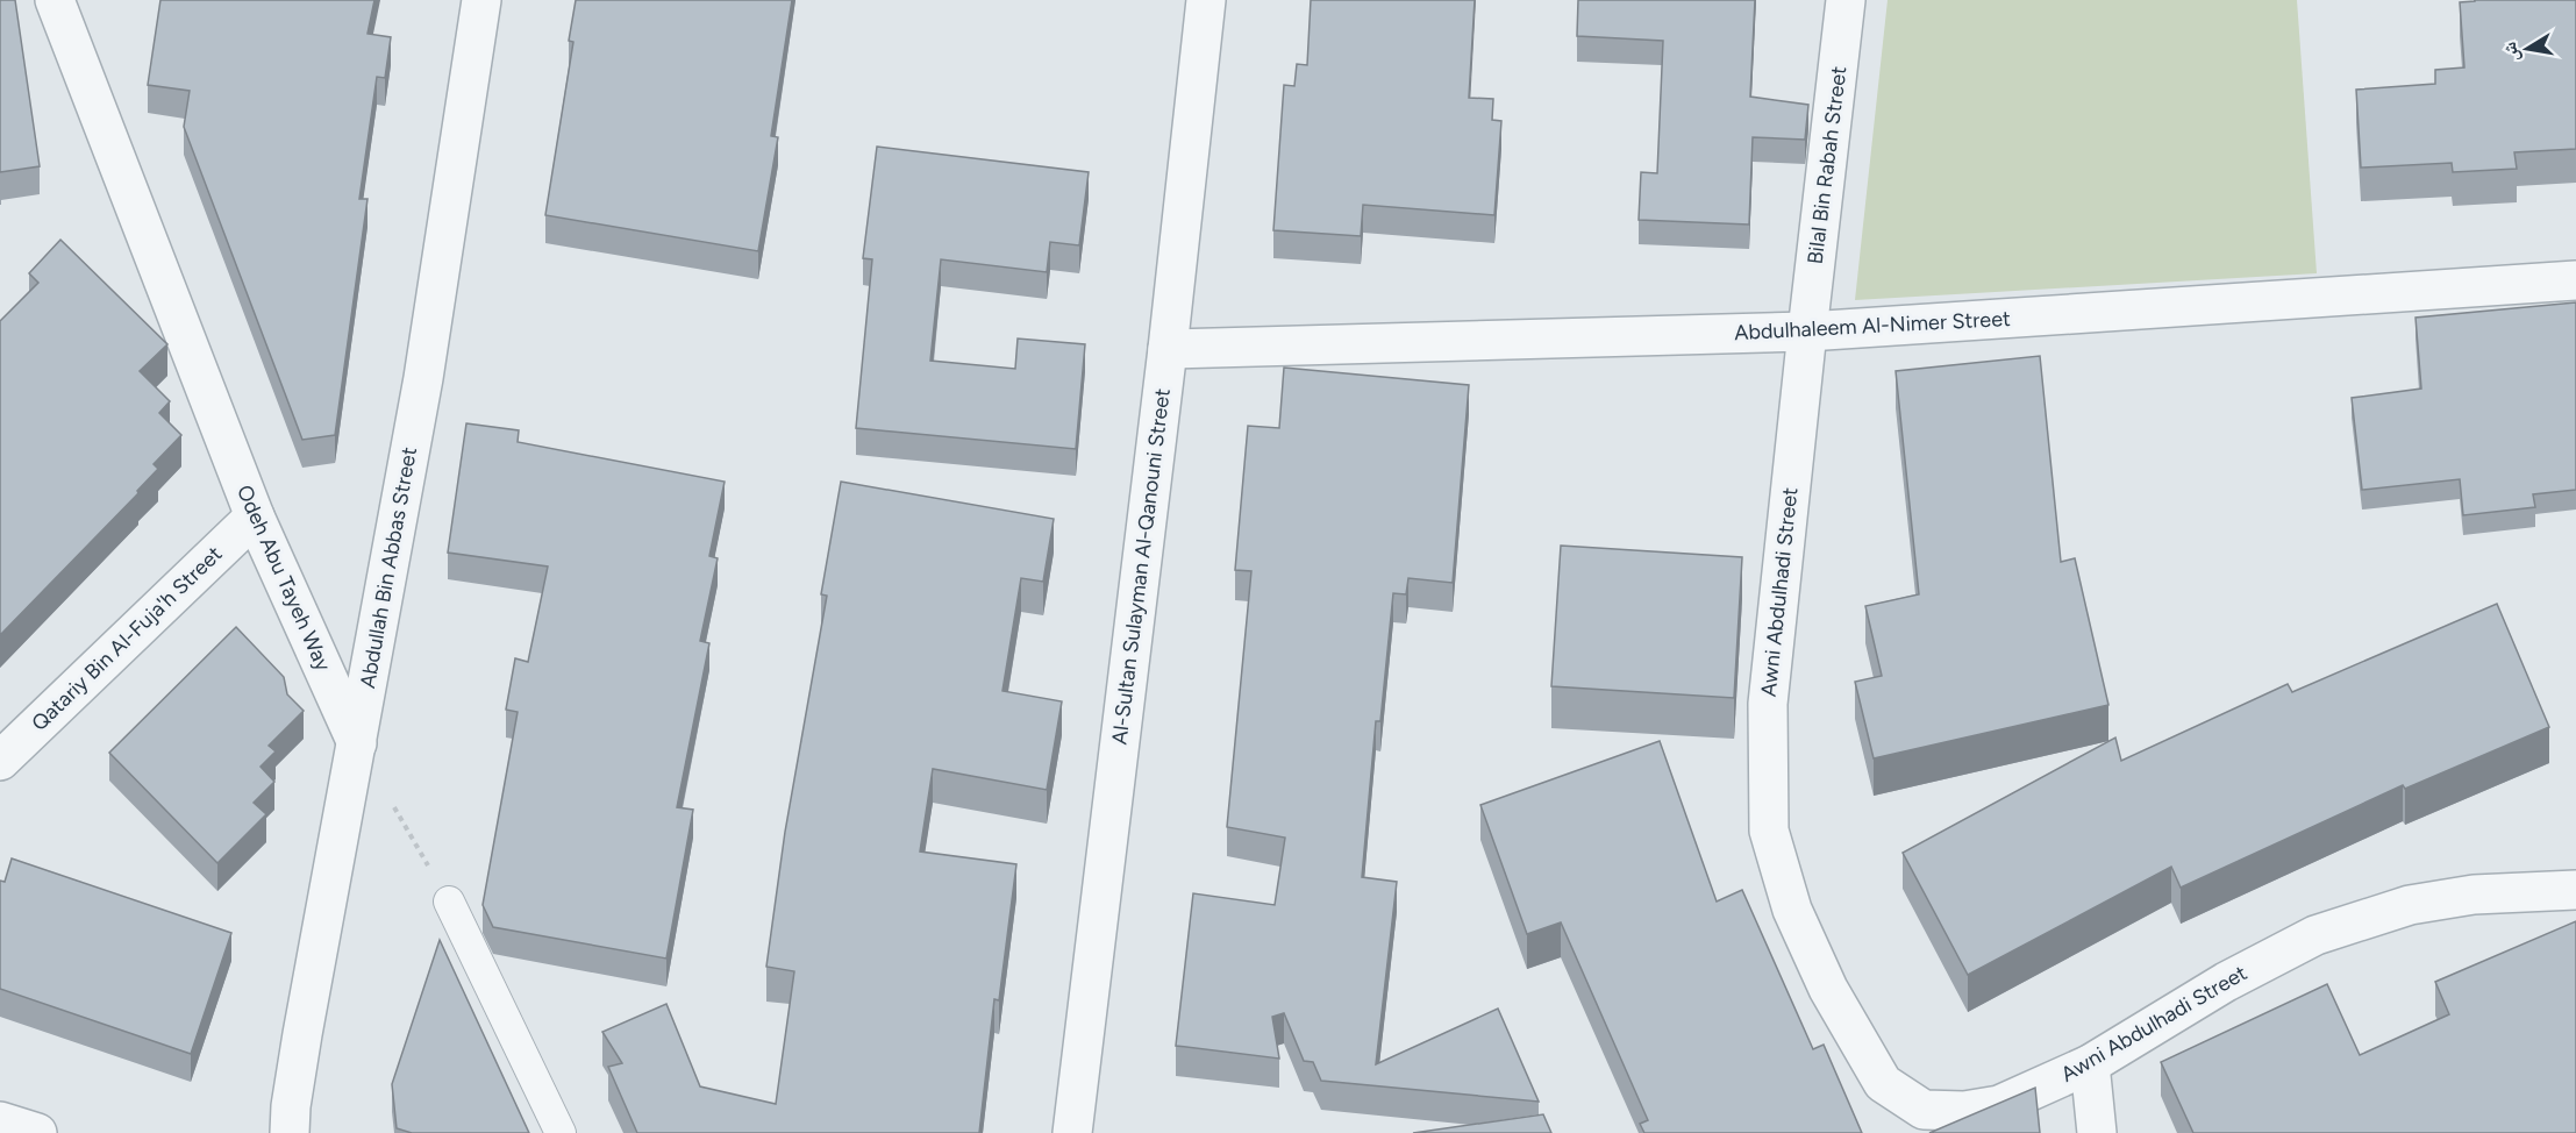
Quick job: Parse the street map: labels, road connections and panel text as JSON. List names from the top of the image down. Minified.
{"streets":{"street":["Bilal Bin Rabah Street","Abdulhaleem Al-Nimer Street","Al-Sultan Sulayman Al-Qanouni Street","Abdullah Bin Abbas Street","Odeh Abu Tayeh Way","Awni Abdulhadi Street","Qatariy Bin Al-Fuja'h Street"]},"crossings":[["Bilal Bin Rabah Street","Abdulhaleem Al-Nimer Street"],["Bilal Bin Rabah Street","Awni Abdulhadi Street"],["Abdulhaleem Al-Nimer Street","Al-Sultan Sulayman Al-Qanouni Street"],["Abdulhaleem Al-Nimer Street","Awni Abdulhadi Street"],["Abdullah Bin Abbas Street","Odeh Abu Tayeh Way"],["Odeh Abu Tayeh Way","Qatariy Bin Al-Fuja'h Street"]],"north":"left"}
